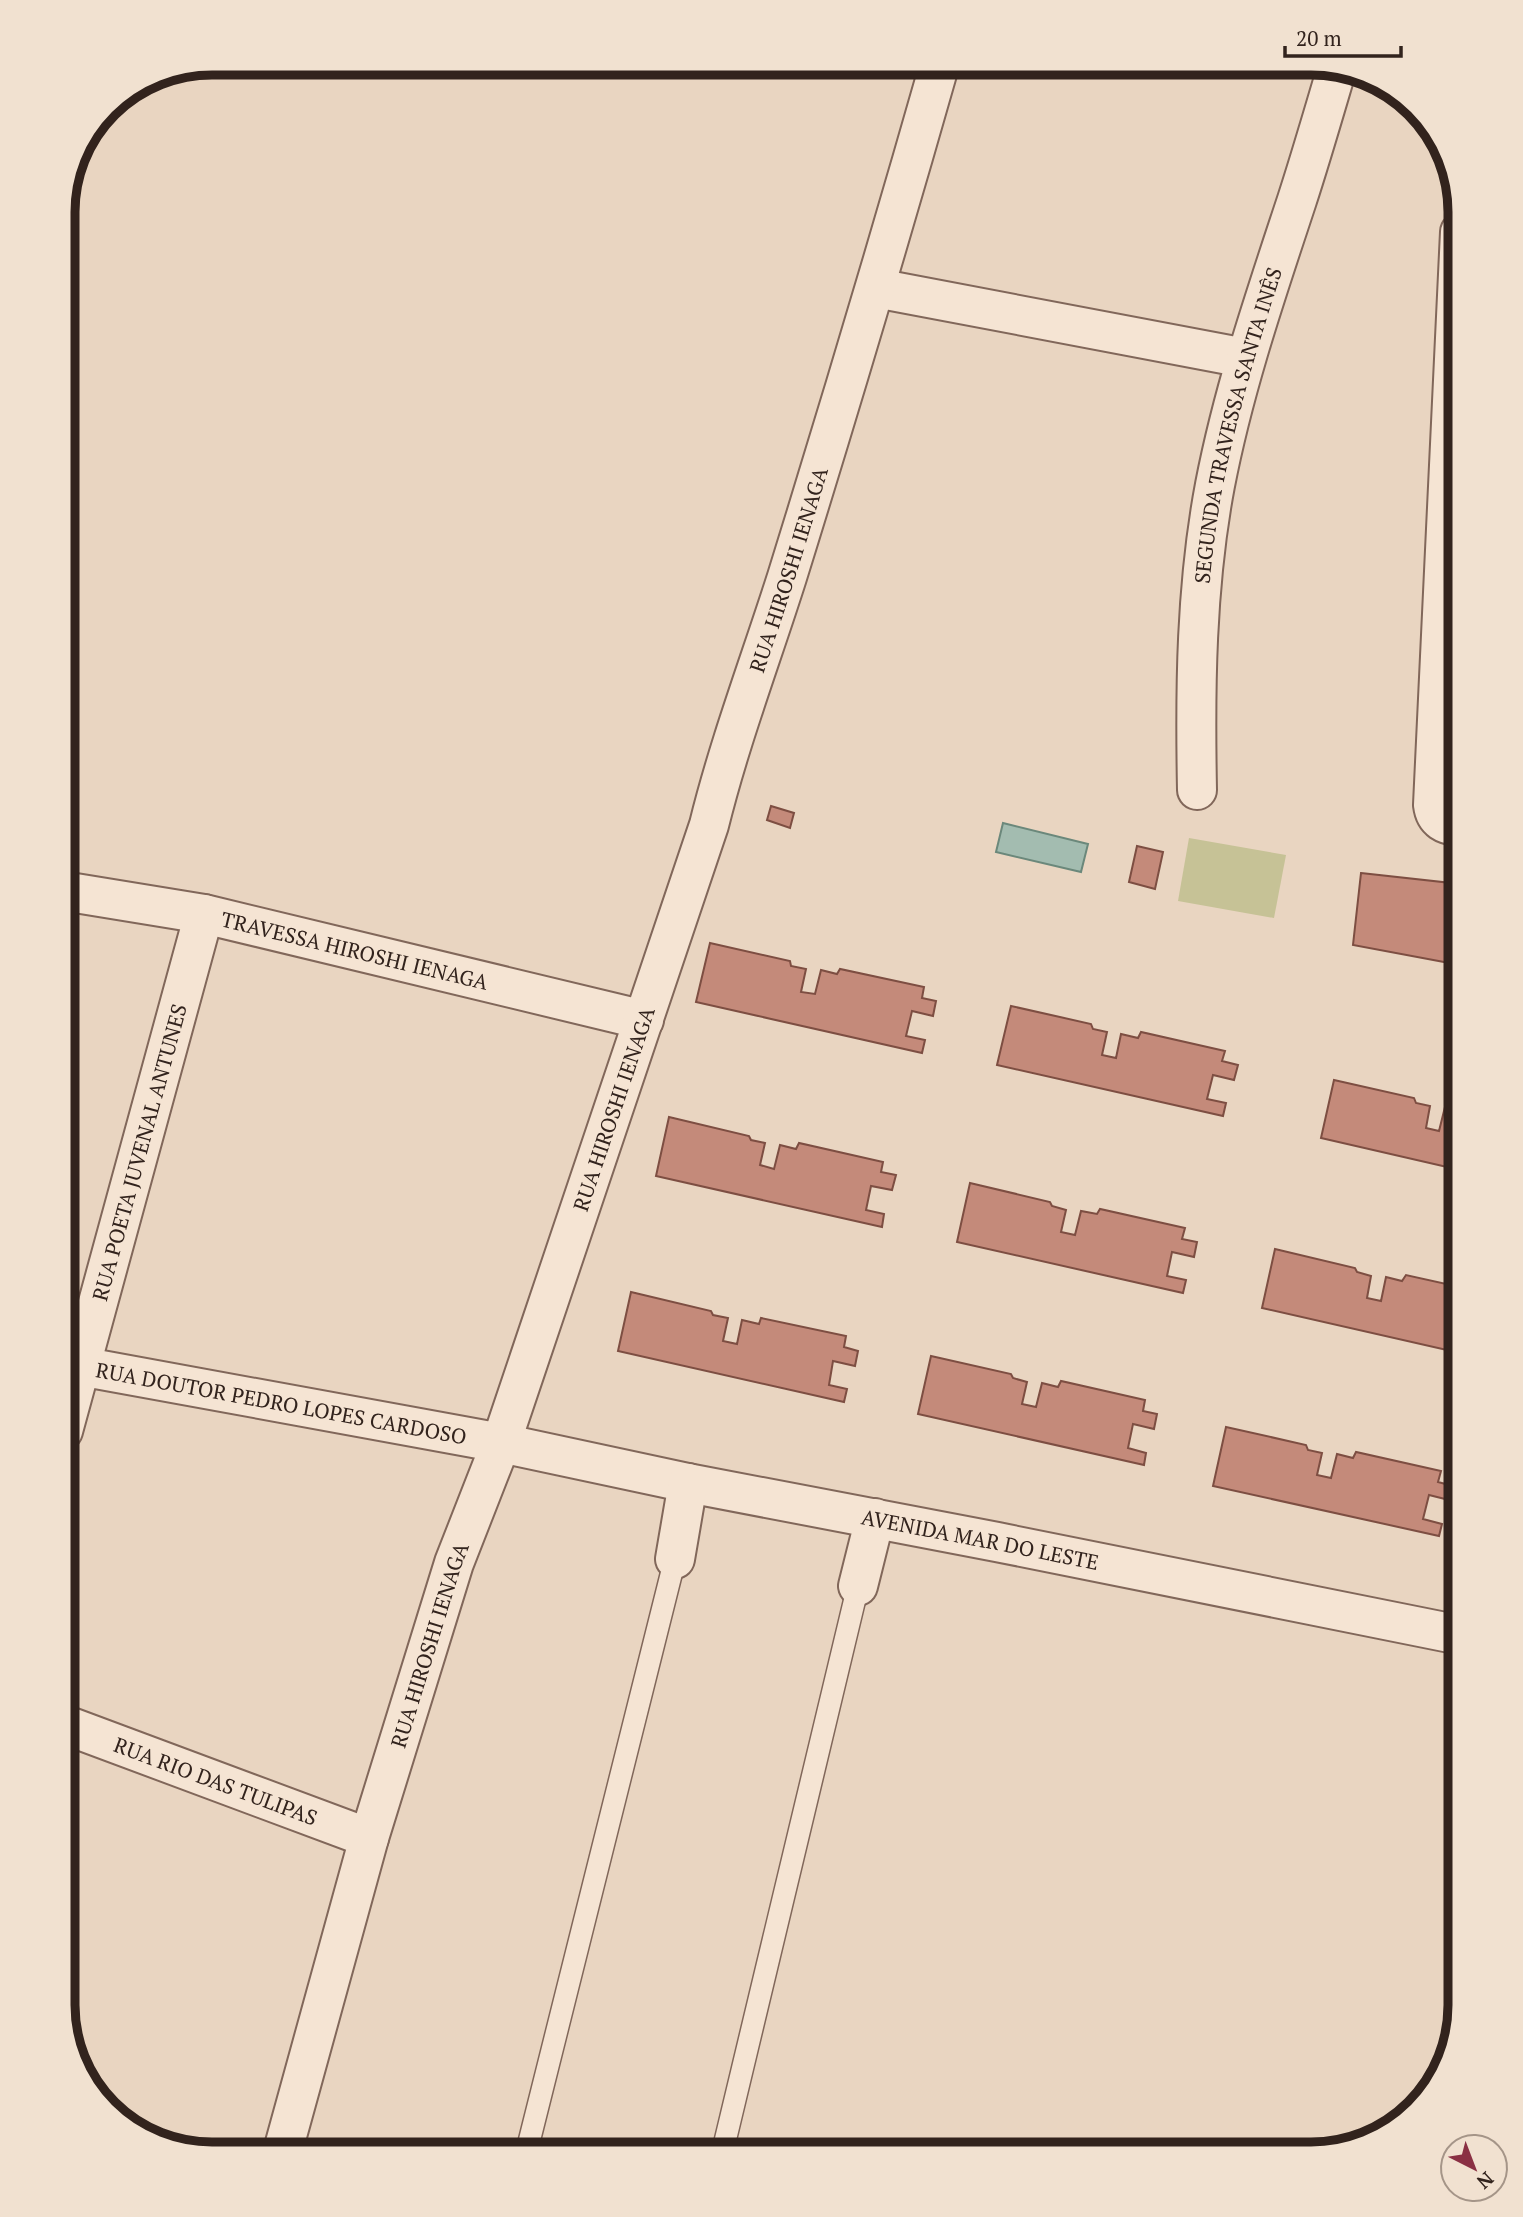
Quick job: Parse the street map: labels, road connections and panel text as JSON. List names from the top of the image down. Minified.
{"streets":{"street":["SEGUNDA TRAVESSA SANTA INÊS","RUA HIROSHI IENAGA","TRAVESSA HIROSHI IENAGA","RUA POETA JUVENAL ANTUNES","RUA DOUTOR PEDRO LOPES CARDOSO","AVENIDA MAR DO LESTE","RUA RIO DAS TULIPAS"]},"crossings":[["RUA HIROSHI IENAGA","TRAVESSA HIROSHI IENAGA"],["RUA HIROSHI IENAGA","RUA DOUTOR PEDRO LOPES CARDOSO"],["RUA HIROSHI IENAGA","AVENIDA MAR DO LESTE"],["RUA HIROSHI IENAGA","RUA RIO DAS TULIPAS"],["TRAVESSA HIROSHI IENAGA","RUA POETA JUVENAL ANTUNES"],["RUA DOUTOR PEDRO LOPES CARDOSO","AVENIDA MAR DO LESTE"]],"scale_bar":"20 m","north":"bottom right"}
